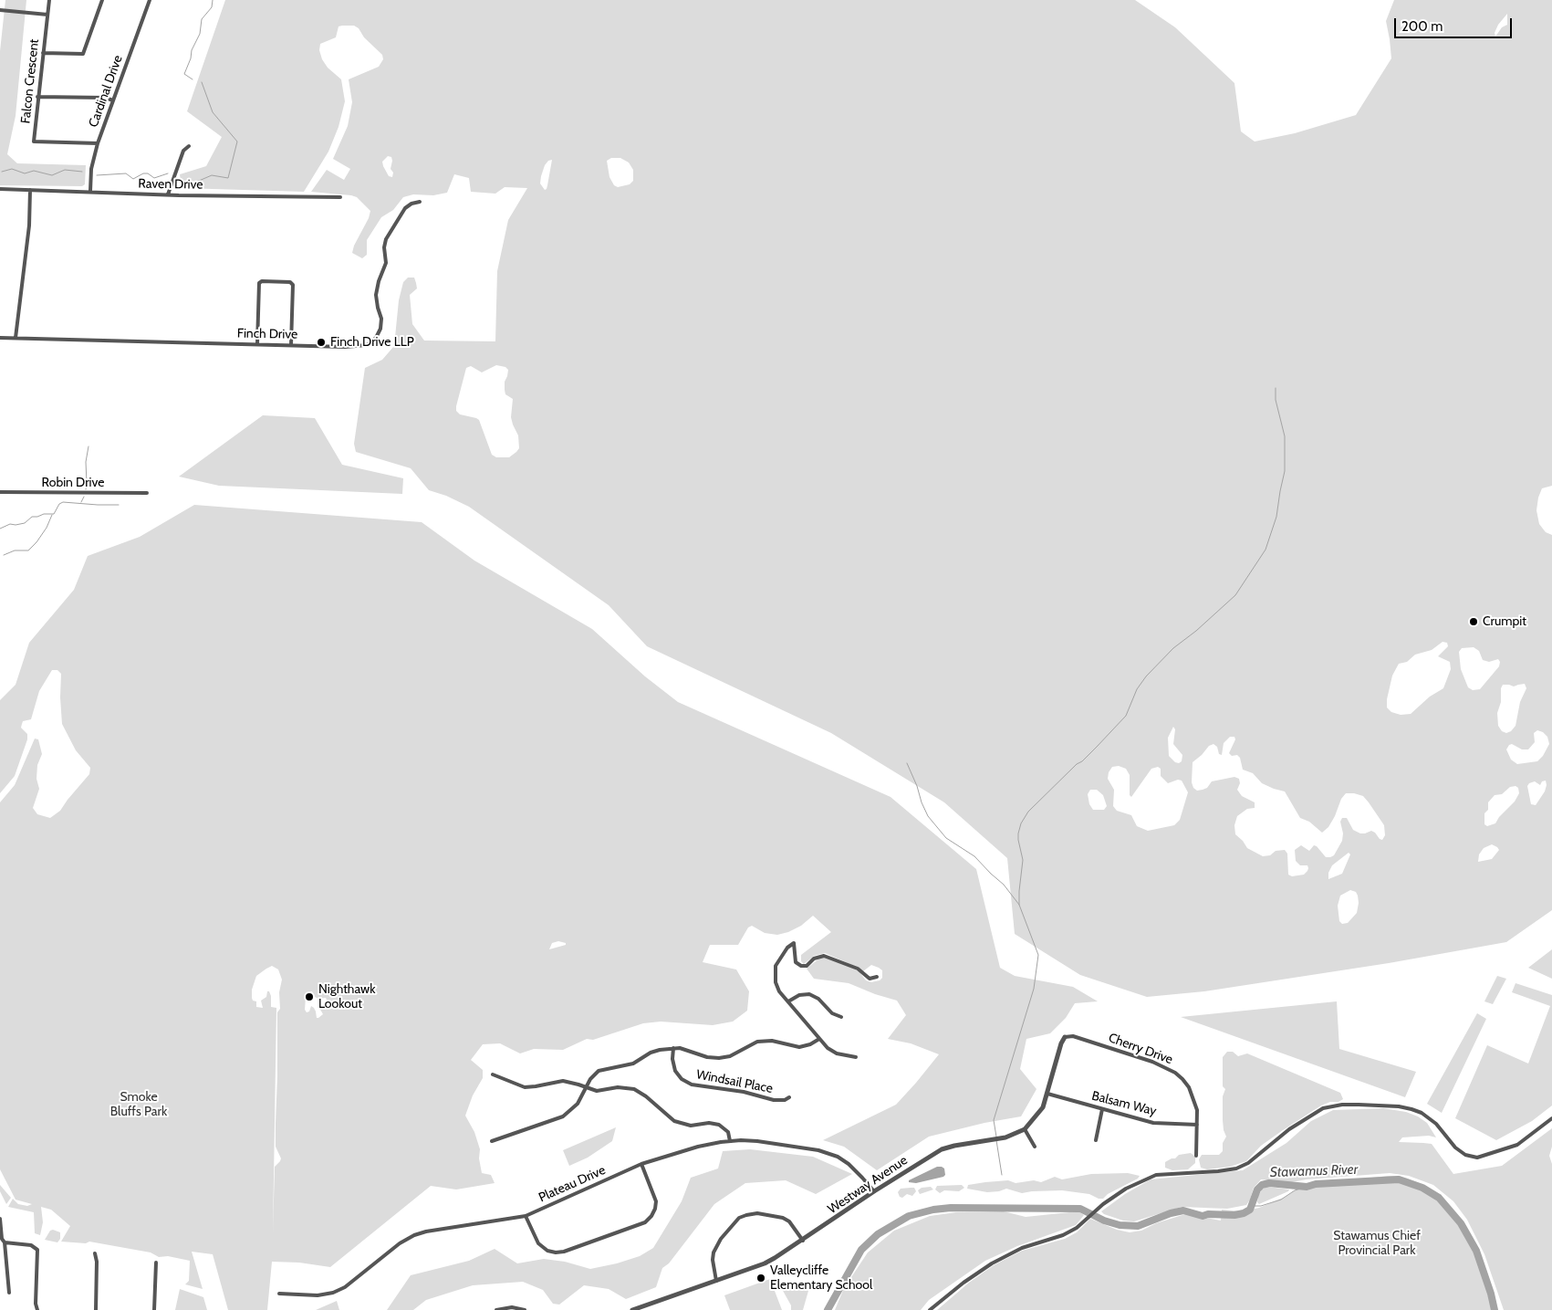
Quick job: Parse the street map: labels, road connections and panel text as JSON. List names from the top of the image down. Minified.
{"streets":{"street":["Falcon Crescent","Cardinal Drive","Raven Drive","Finch Drive","Robin Drive","Cherry Drive","Windsail Place","Balsam Way","Plateau Drive","Westway Avenue"]},"crossings":[["Falcon Crescent","Cardinal Drive"],["Cardinal Drive","Raven Drive"],["Cherry Drive","Balsam Way"],["Cherry Drive","Westway Avenue"],["Balsam Way","Westway Avenue"],["Plateau Drive","Westway Avenue"]],"water":["Stawamus River"],"parks":["Smoke Bluffs Park","Stawamus Chief Provincial Park"],"places":["Finch Drive LLP","Crumpit","Nighthawk Lookout","Valleycliffe Elementary School"],"scale_bar":"200 m"}
